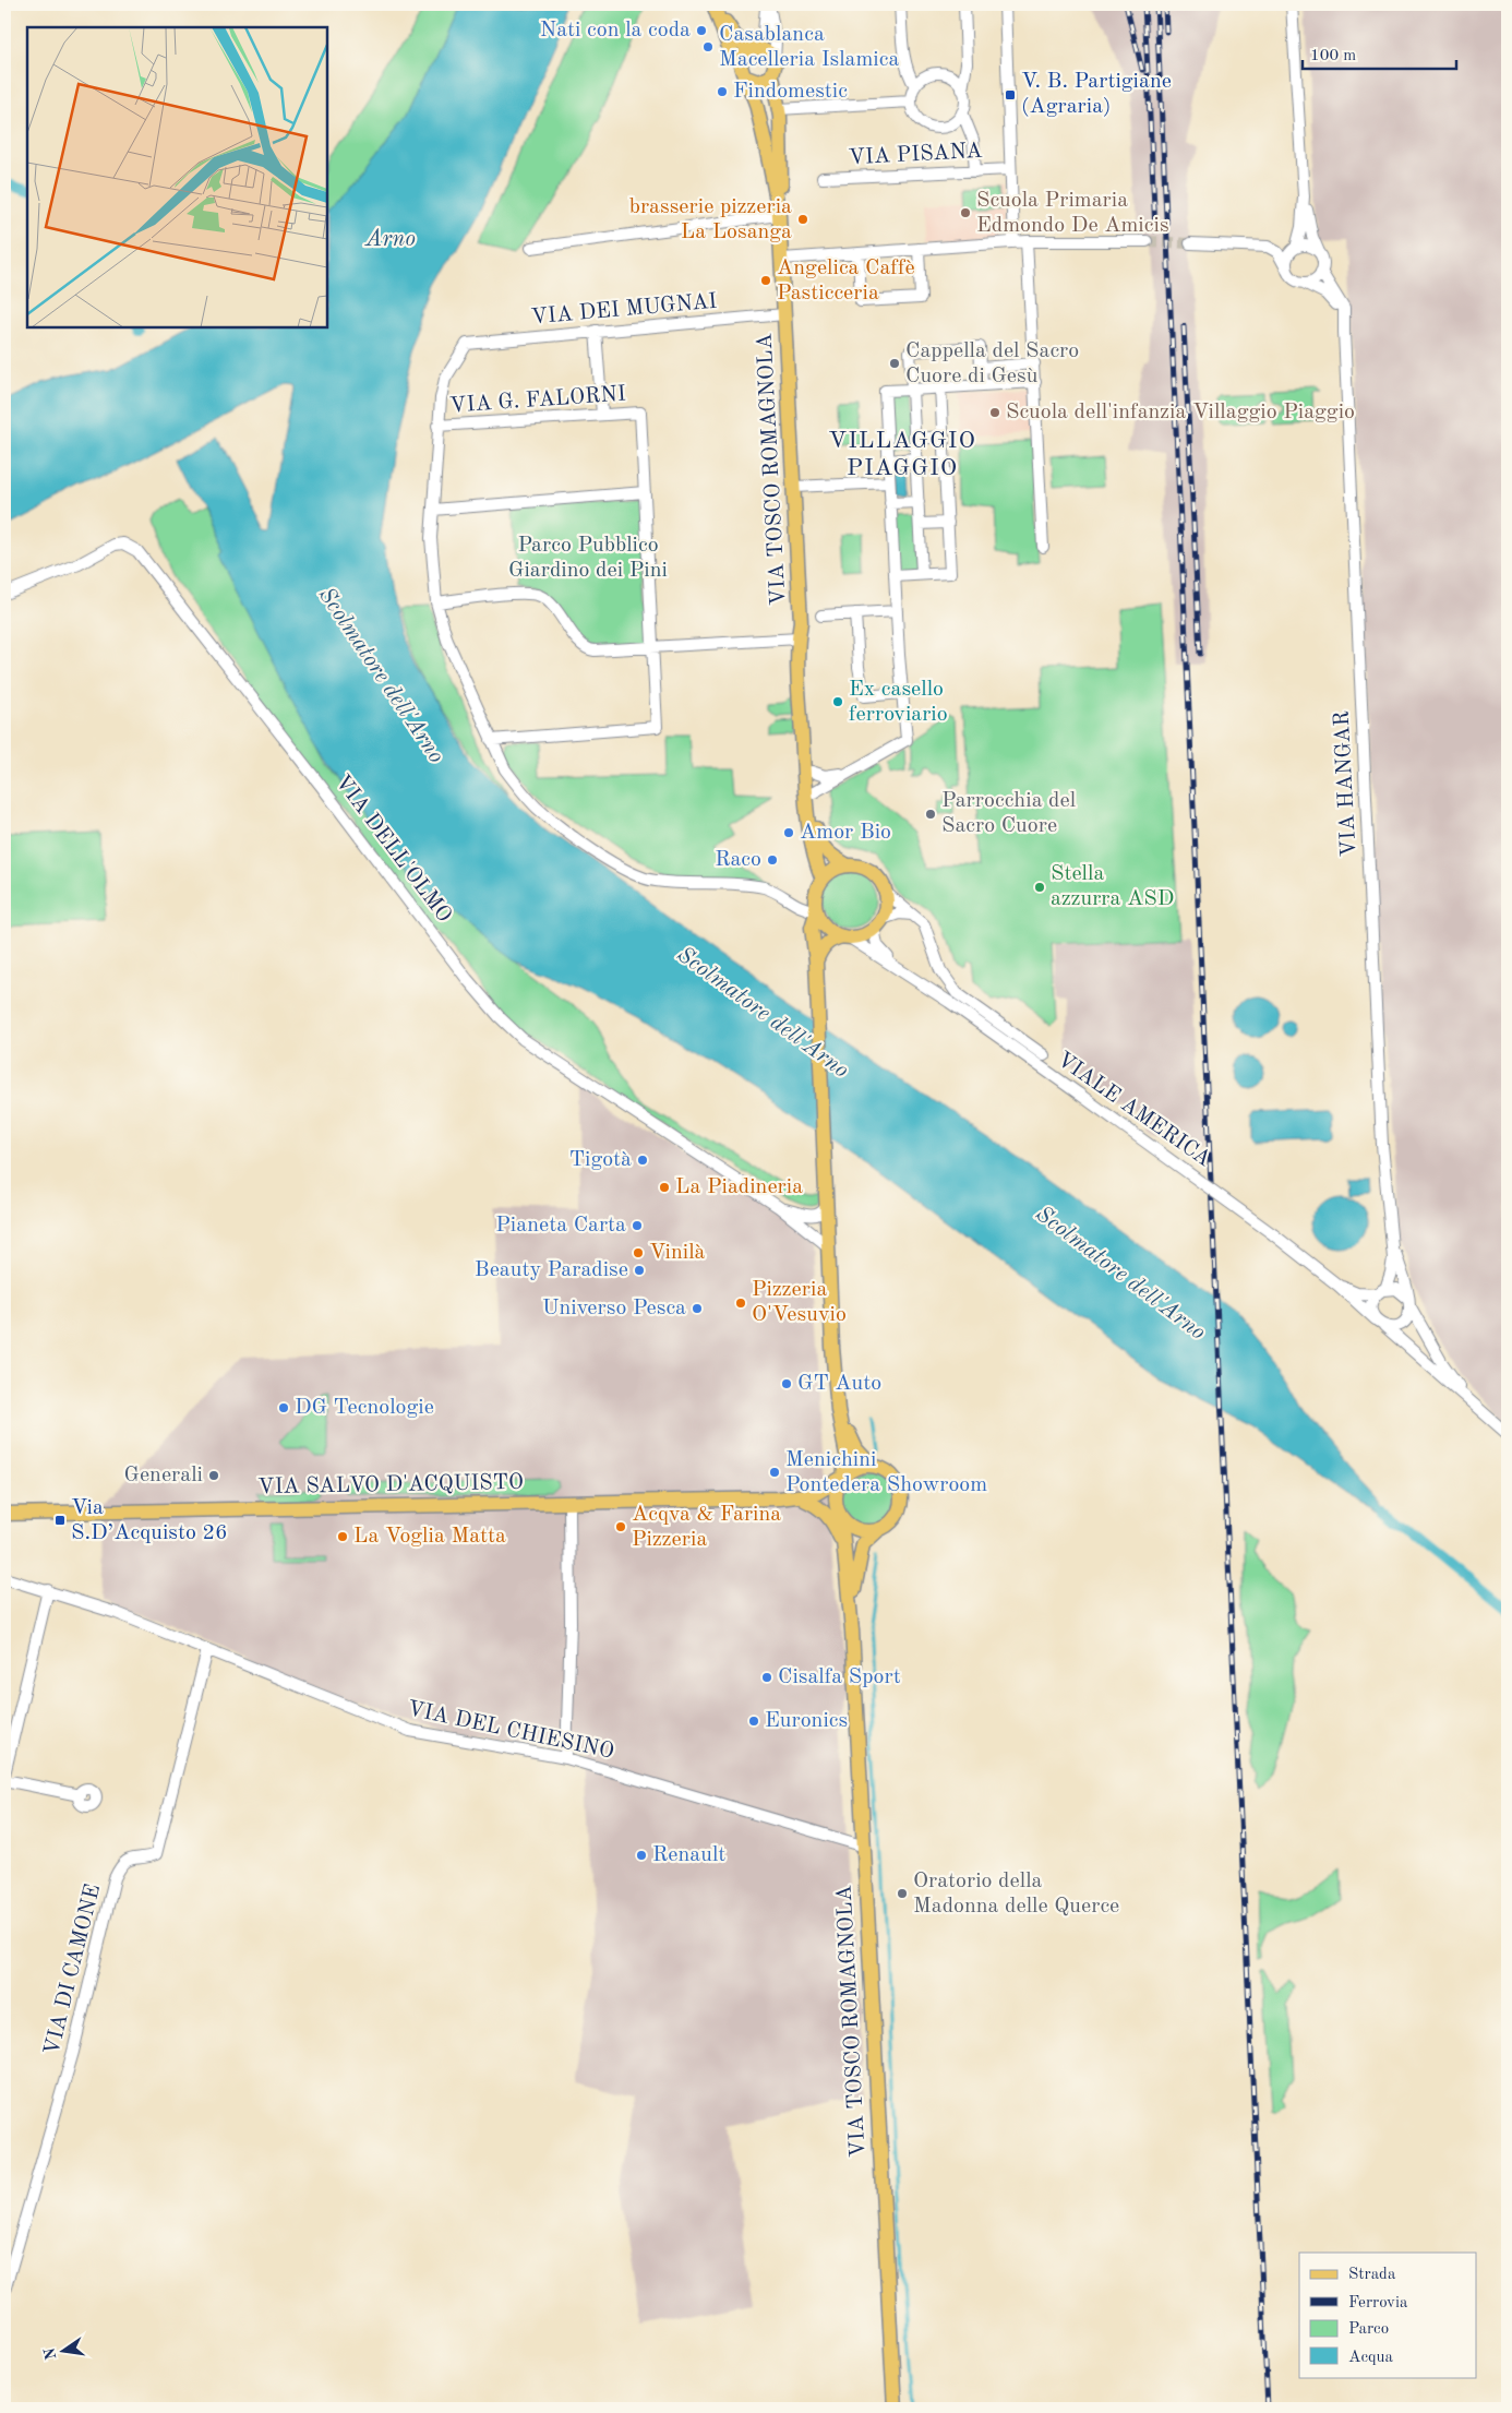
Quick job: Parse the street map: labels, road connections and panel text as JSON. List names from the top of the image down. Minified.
{"streets":{"main road":["VIA TOSCO ROMAGNOLA","VIA SALVO D'ACQUISTO"],"street":["VIA PISANA","VIA DEI MUGNAI","VIA G. FALORNI","VIA HANGAR","VIA DELL'OLMO","VIALE AMERICA","VIA DEL CHIESINO","VIA DI CAMONE"]},"crossings":[["VIA DEI MUGNAI","VIA G. FALORNI"],["VIA DEI MUGNAI","VIA TOSCO ROMAGNOLA"],["VIA TOSCO ROMAGNOLA","VIA DEL CHIESINO"],["VIA HANGAR","VIALE AMERICA"],["VIA DEL CHIESINO","VIA DI CAMONE"]],"districts":["VILLAGGIO PIAGGIO"],"water":["Arno","Scolmatore dell'Arno"],"parks":["Parco Pubblico Giardino dei Pini"],"places":{"other":["Nati con la coda","Casablanca Macelleria Islamica","Findomestic","Scuola Primaria Edmondo De Amicis","brasserie pizzeria La Losanga","Angelica Caffè Pasticceria","Cappella del Sacro Cuore di Gesù","Scuola dell'infanzia Villaggio Piaggio","Ex casello ferroviario","Parrocchia del Sacro Cuore","Amor Bio","Raco","Stella azzurra ASD","Tigotà","La Piadineria","Pianeta Carta","Vinilà","Beauty Paradise","Pizzeria O'Vesuvio","Universo Pesca","GT Auto","DG Tecnologie","Menichini Pontedera Showroom","Generali","Acqva & Farina Pizzeria","La Voglia Matta","Cisalfa Sport","Euronics","Renault","Oratorio della Madonna delle Querce"],"transit":["V. B. Partigiane (Agraria)","Via S.D’Acquisto 26"]},"legend":["Strada","Ferrovia","Parco","Acqua"],"scale_bar":"100 m","north":"left"}
